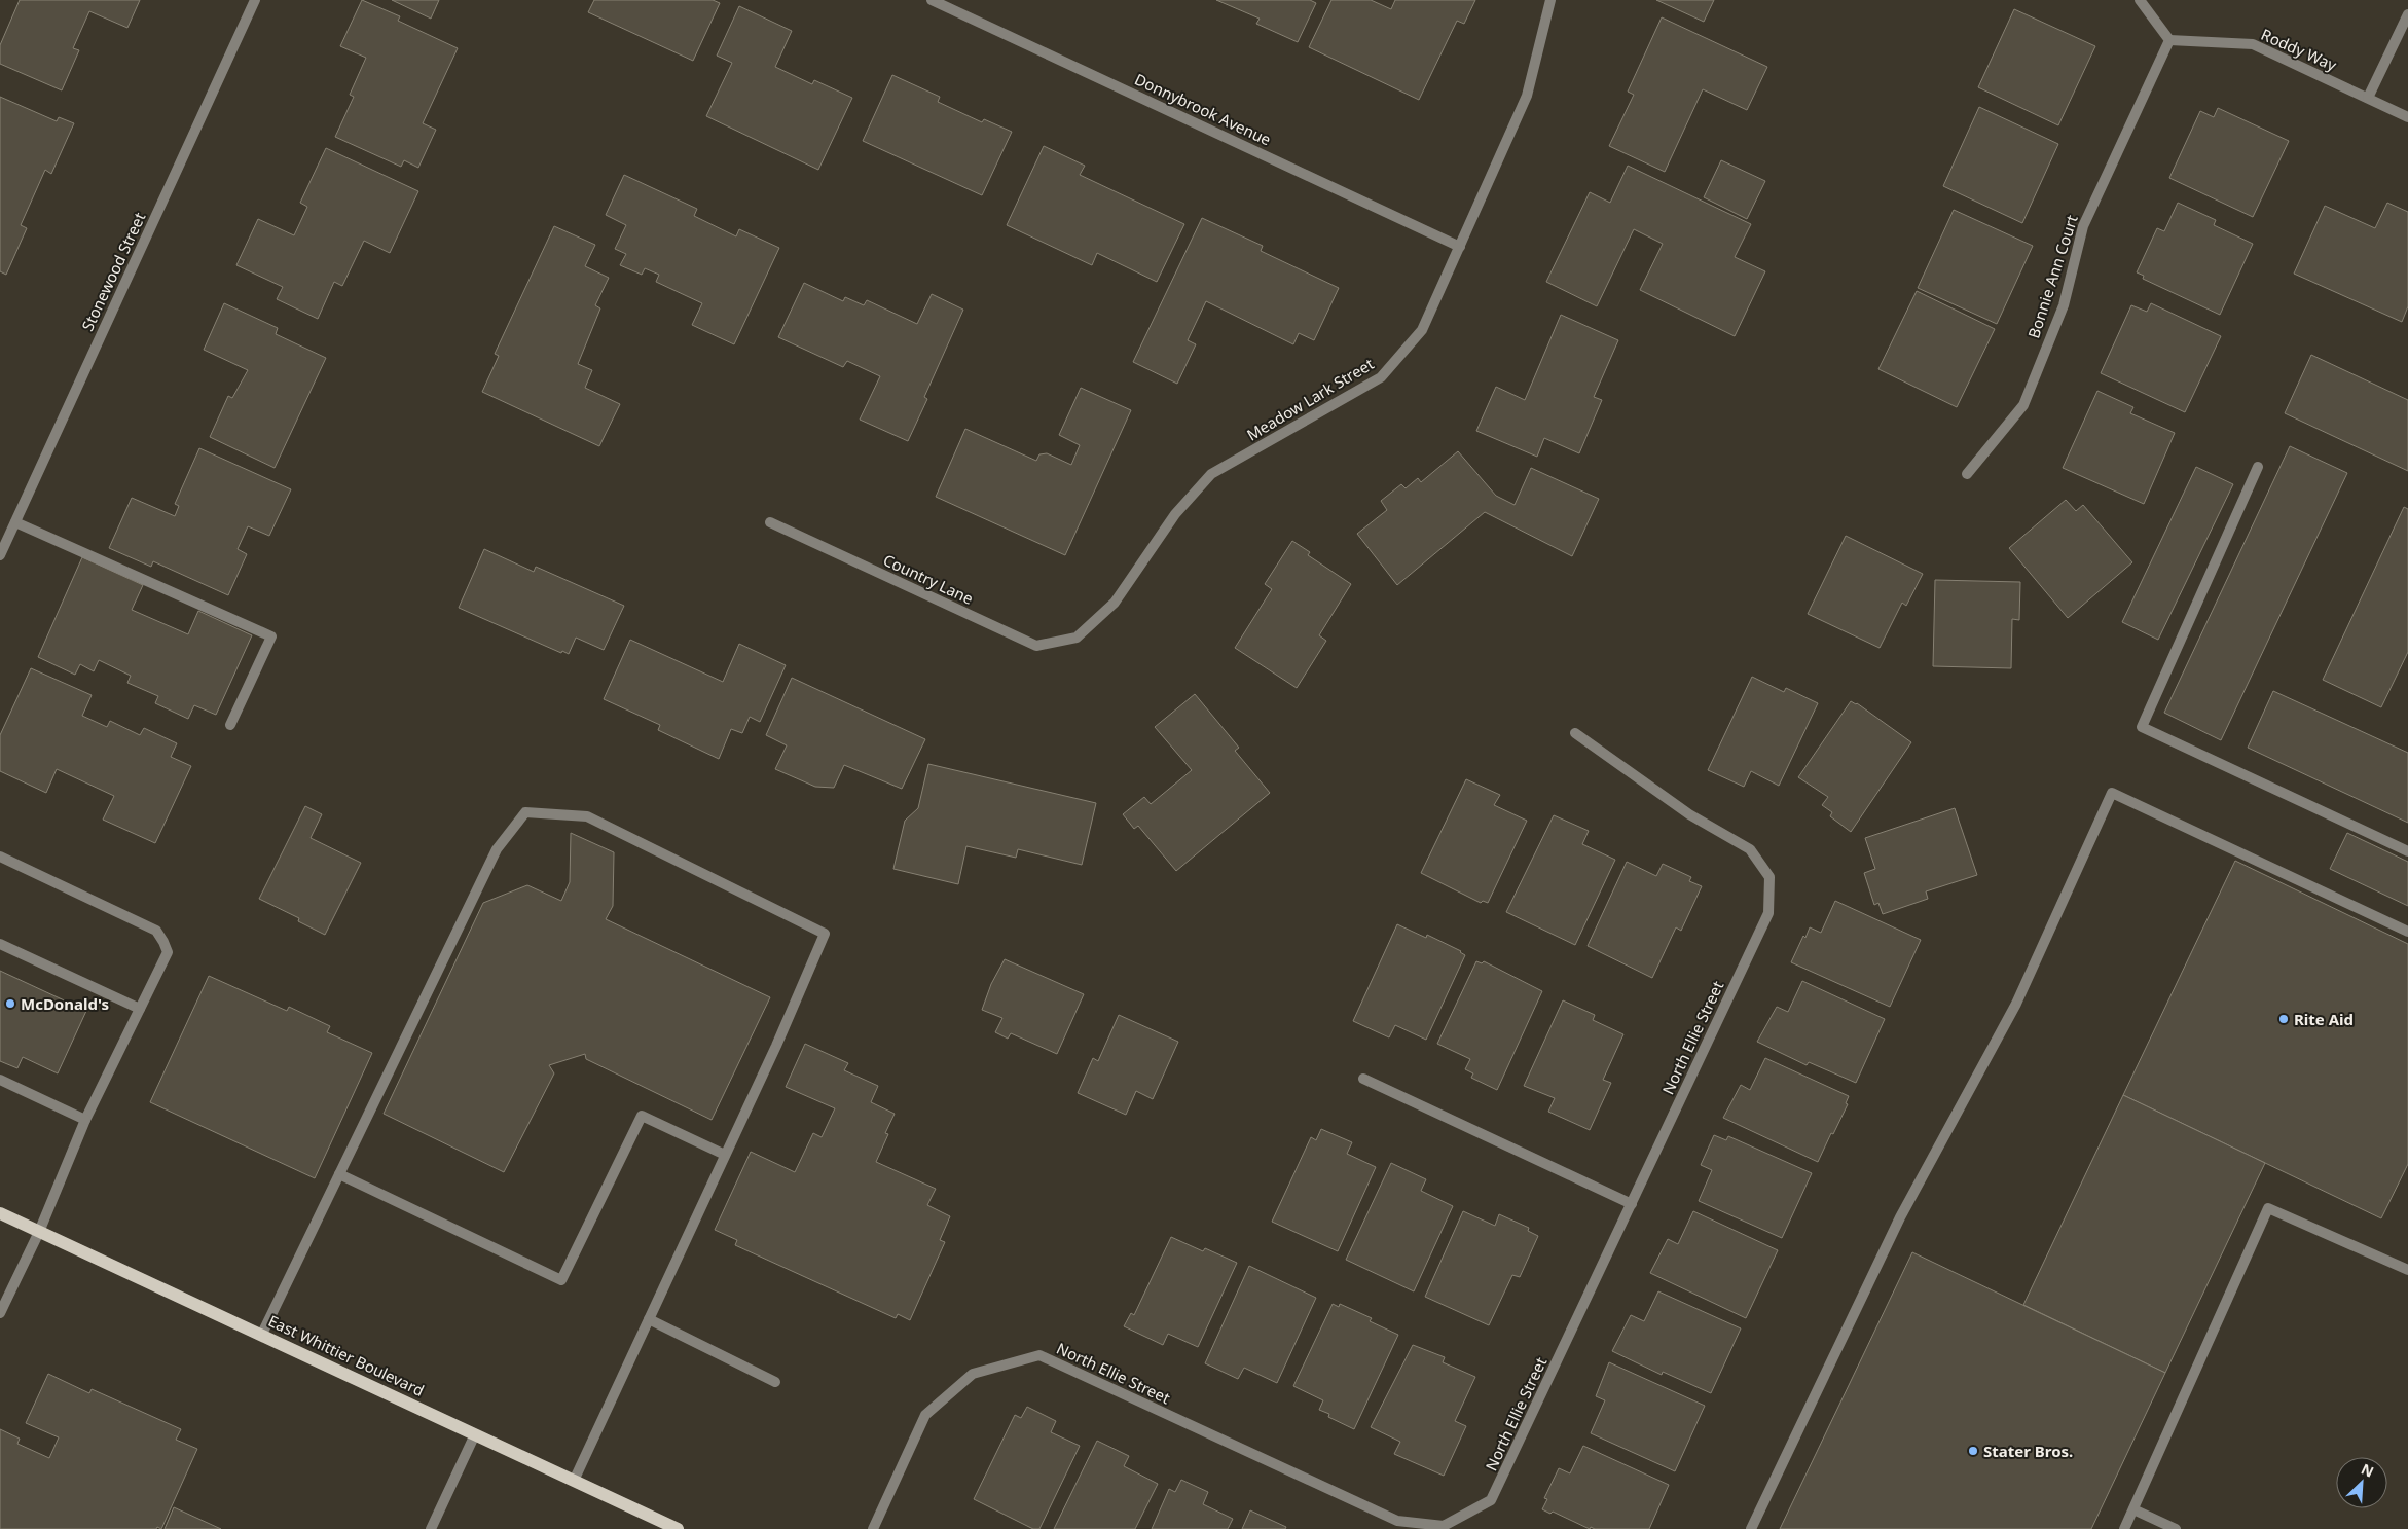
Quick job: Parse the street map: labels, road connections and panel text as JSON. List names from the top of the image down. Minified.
{"streets":{"main road":["East Whittier Boulevard"],"street":["Roddy Way","Donnybrook Avenue","Stonewood Street","Bonnie Ann Court","Meadow Lark Street","Country Lane","North Ellie Street"]},"crossings":[["Roddy Way","Bonnie Ann Court"],["Donnybrook Avenue","Meadow Lark Street"],["Meadow Lark Street","Country Lane"]],"places":["McDonald's","Rite Aid","Stater Bros."],"north":"top right"}
